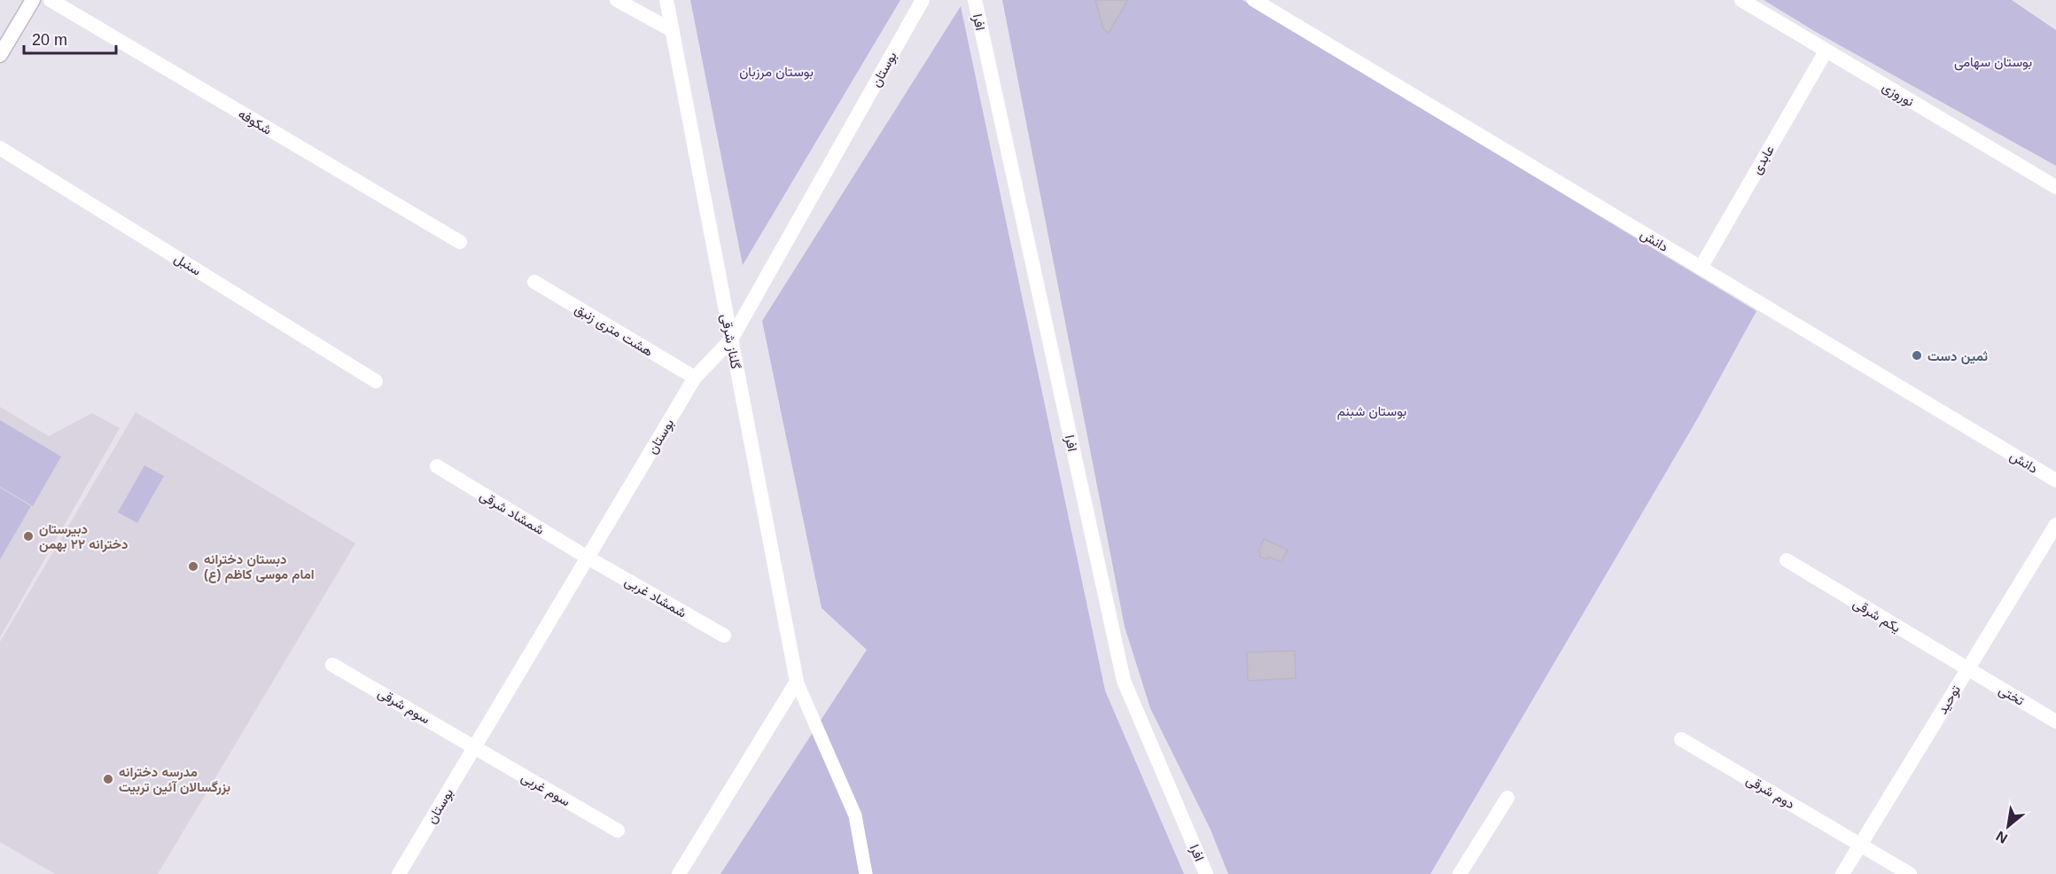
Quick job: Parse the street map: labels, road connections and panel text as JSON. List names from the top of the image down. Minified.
{"streets":{"street":["افرا","بوستان","نوروزی","شکوفه","عابدی","دانش","سنبل","هشت متری زنبق","گلناز شرقی","شمشاد شرقی","شمشاد غربی","یکم شرقی","تختی","توحید","سوم شرقی","سوم غربی","دوم شرقی"]},"crossings":[["بوستان","هشت متری زنبق"],["بوستان","گلناز شرقی"],["بوستان","شمشاد شرقی"],["بوستان","شمشاد غربی"],["بوستان","سوم شرقی"],["بوستان","سوم غربی"],["نوروزی","عابدی"],["عابدی","دانش"],["شمشاد شرقی","شمشاد غربی"],["یکم شرقی","تختی"],["یکم شرقی","توحید"],["تختی","توحید"],["توحید","دوم شرقی"],["سوم شرقی","سوم غربی"]],"parks":["بوستان سهامی","بوستان مرزبان","بوستان شبنم"],"places":["ثمین دست","دبیرستان دخترانه ۲۲ بهمن","دبستان دخترانه امام موسی کاظم (ع)","مدرسه دخترانه بزرگسالان آئین تربیت"],"scale_bar":"20 m","north":"bottom left"}
